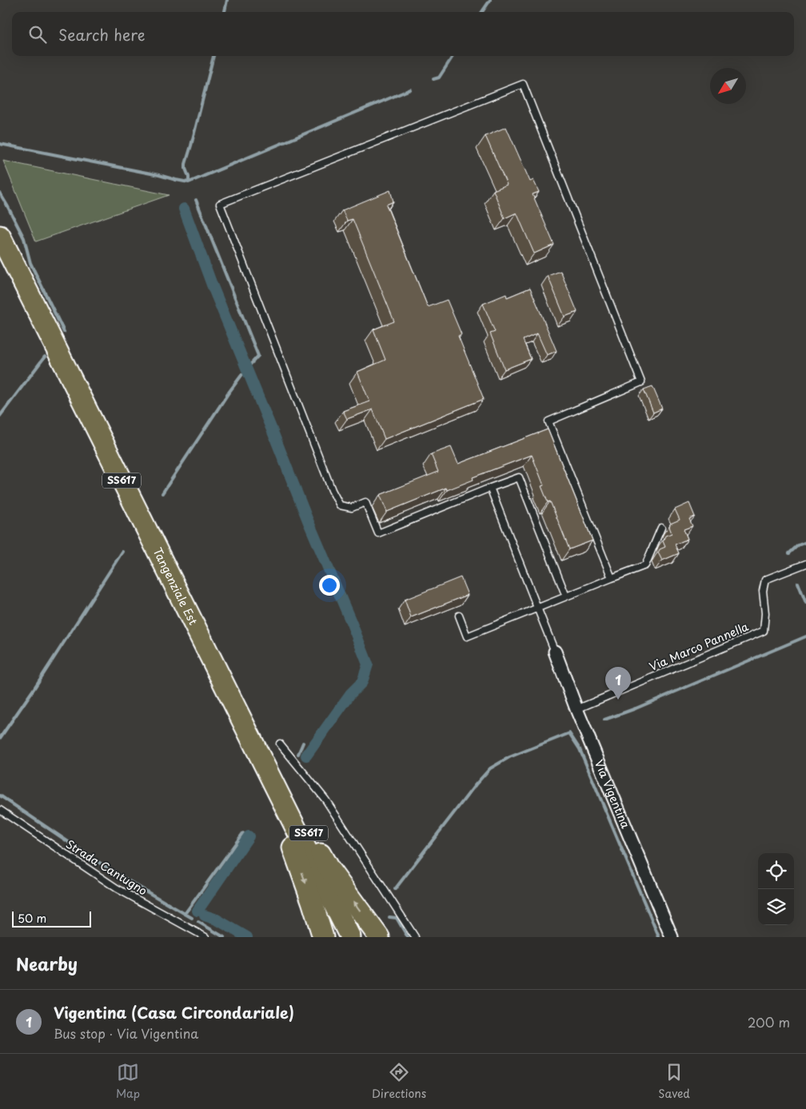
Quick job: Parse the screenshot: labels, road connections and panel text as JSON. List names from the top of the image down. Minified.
{"streets":{"highway":["SS617","Tangenziale Est"],"street":["Via Vigentina"],"lane":["Via Marco Pannella","Strada Cantugno"]},"crossings":[["SS617","Tangenziale Est"],["Via Marco Pannella","Via Vigentina"]],"scale_bar":"50 m","north":"bottom left","page":{"search":"Search here","pins":"1","scale":"50 m","heading":"Nearby","list":[{"mark":"1","name":"Vigentina (Casa Circondariale)","note":"Bus stop · Via Vigentina","value":"200 m"}],"nav":["Map","Directions","Saved"]}}
